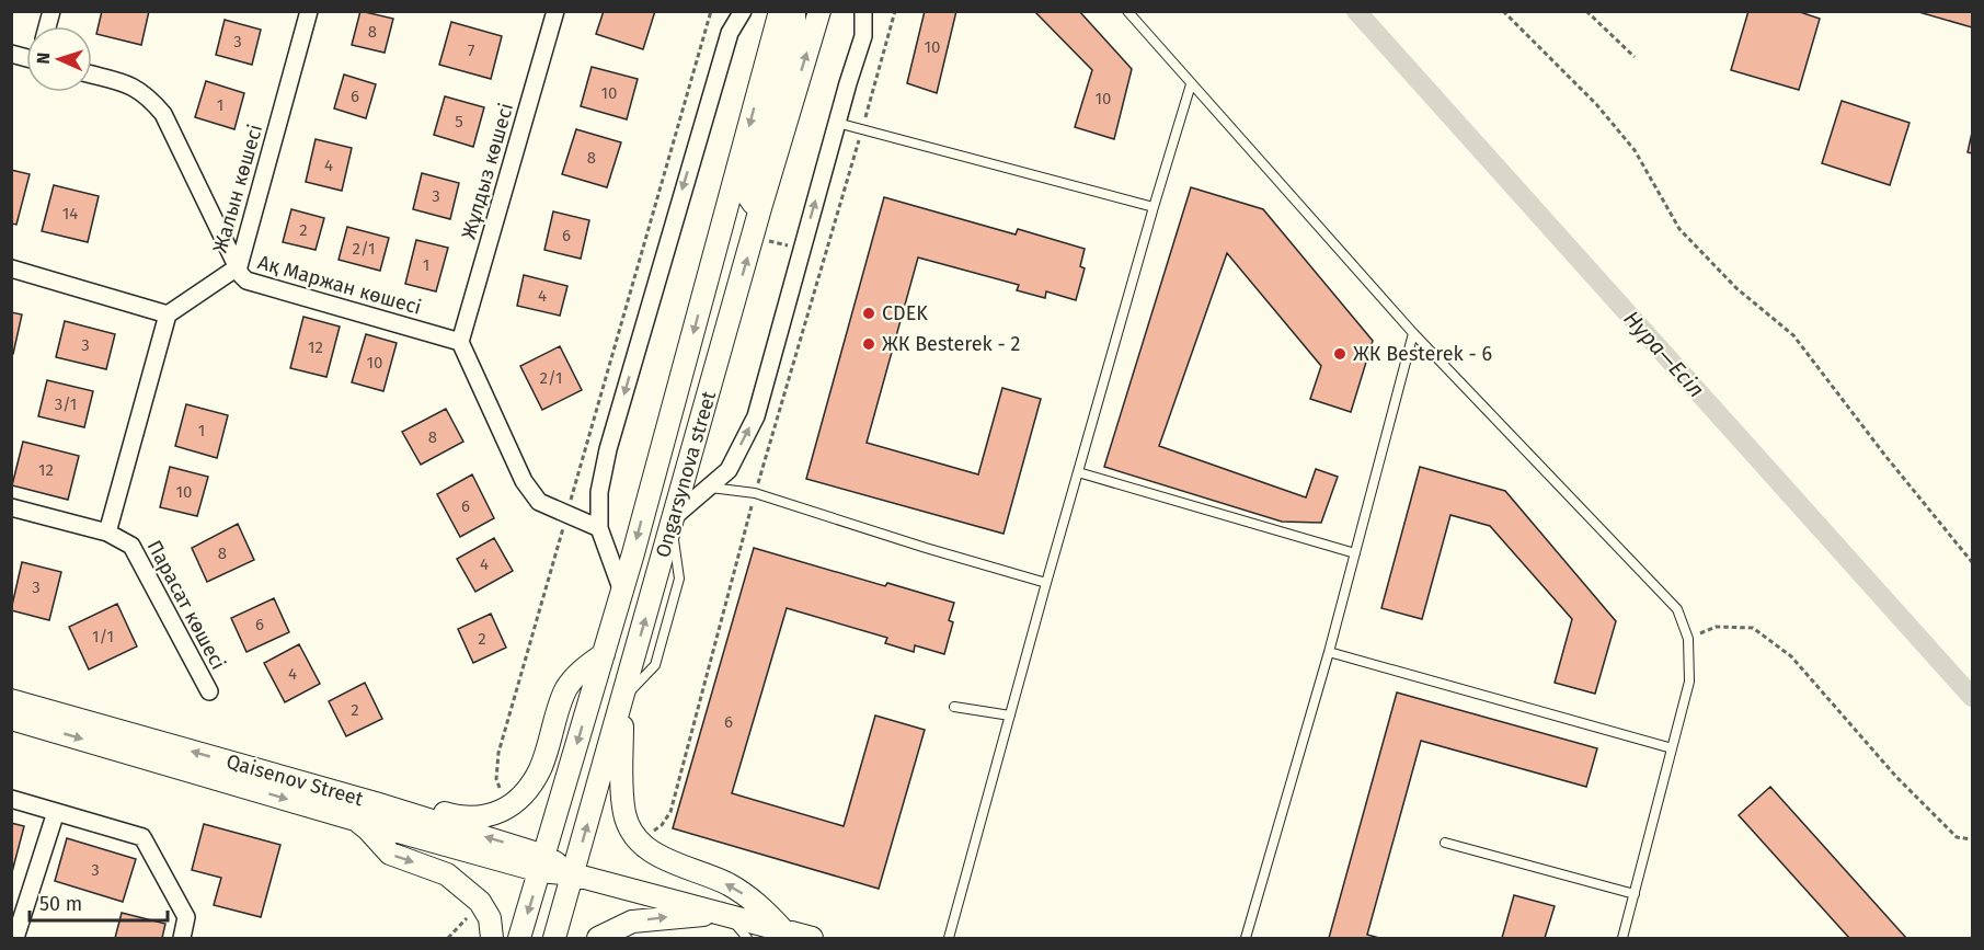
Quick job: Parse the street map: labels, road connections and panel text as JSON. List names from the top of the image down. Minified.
{"streets":{"street":["Жұлдыз көшесі","Жалын көшесі","Ақ Маржан көшесі","Ongarsynova street","Парасат көшесі","Qaisenov Street"]},"crossings":[["Жұлдыз көшесі","Ақ Маржан көшесі"],["Жалын көшесі","Ақ Маржан көшесі"],["Ongarsynova street","Qaisenov Street"]],"water":["Нура—Есіл"],"places":["CDEK","ЖК Besterek - 2","ЖК Besterek - 6"],"house_numbers":["8","3","10","7","10","6","10","1","5","8","4","3","14","2","6","2/1","1","4","3","12","10","2/1","3/1","1","8","12","10","6","8","4","3","6","1/1","2","4","2","6","3"],"scale_bar":"50 m","north":"left"}
